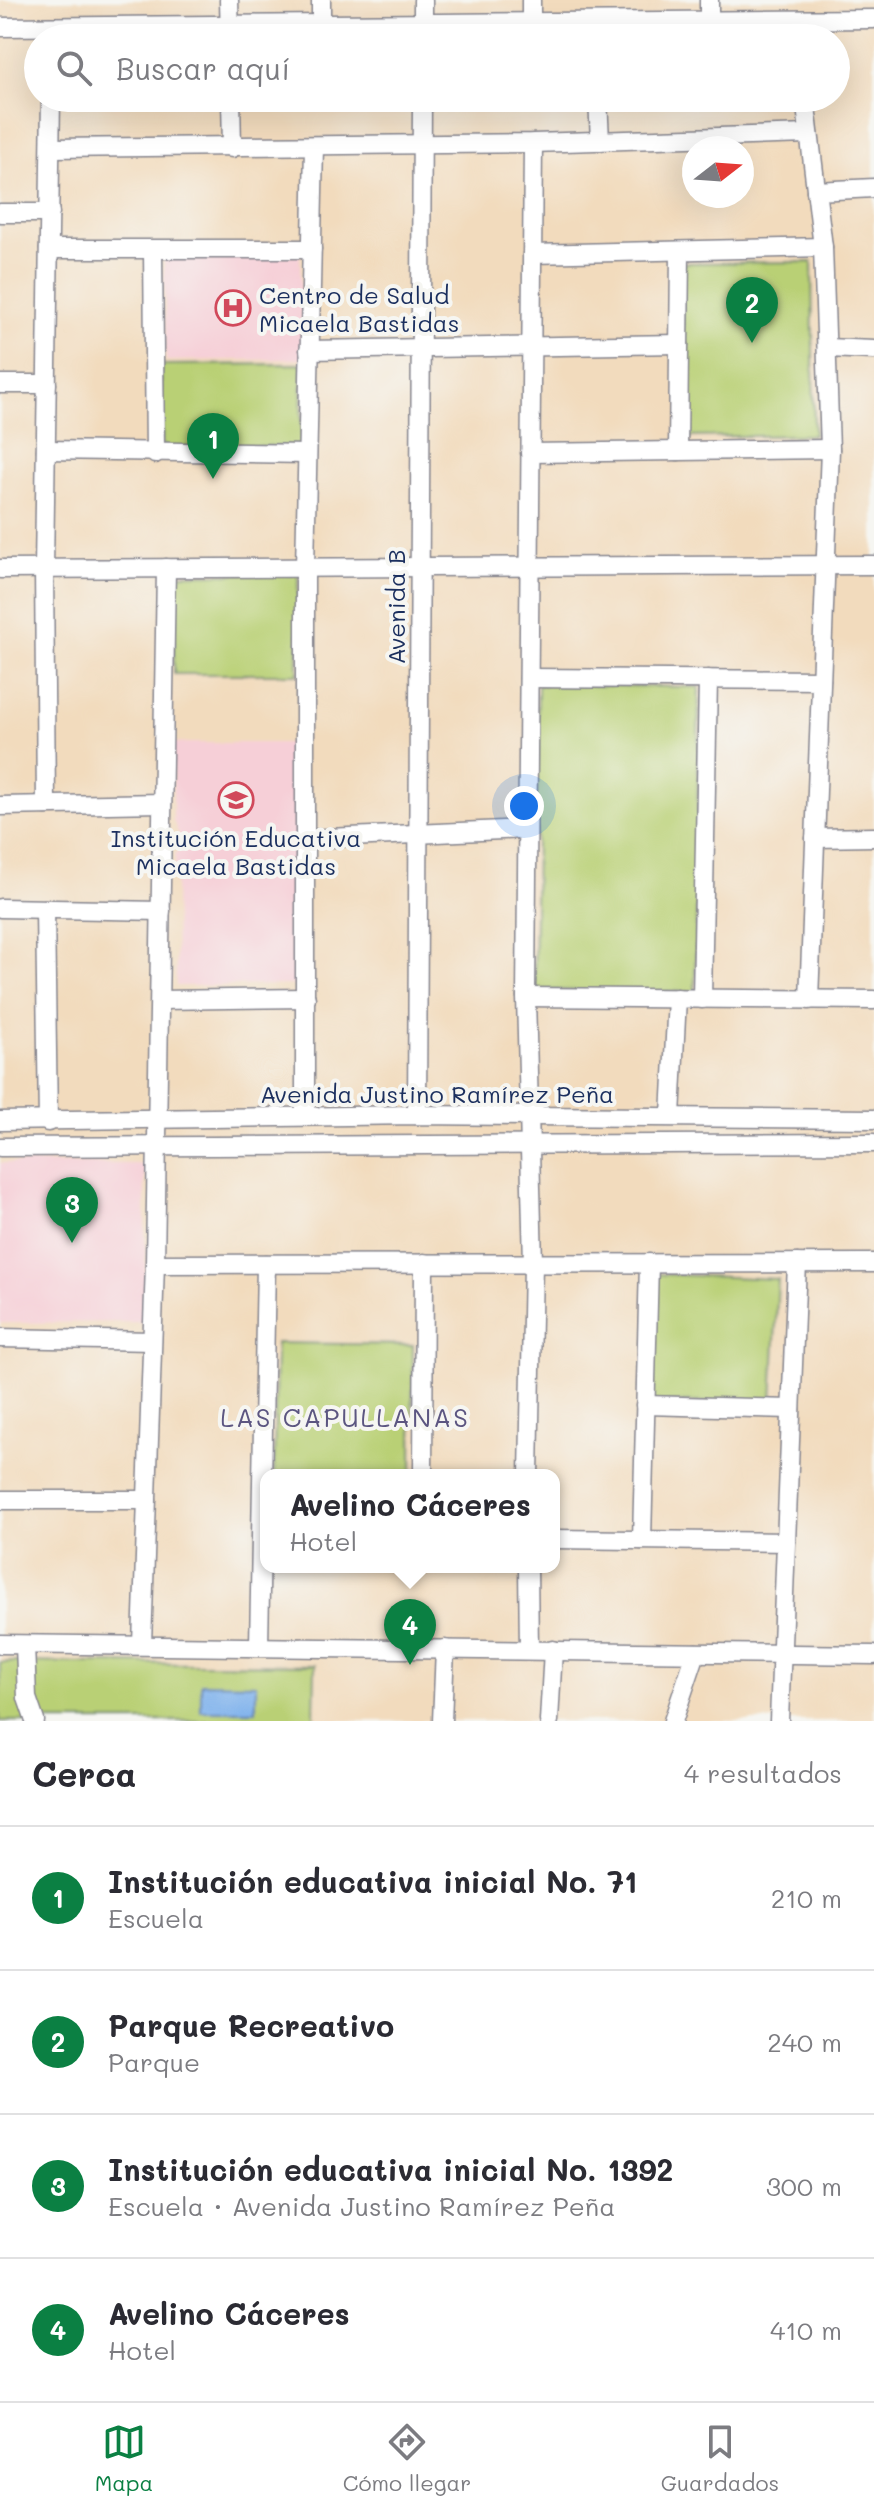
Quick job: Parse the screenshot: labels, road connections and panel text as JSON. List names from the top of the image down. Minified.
{"streets":{"street":["Avenida B","Avenida Justino Ramírez Peña"]},"crossings":[["Avenida B","Avenida Justino Ramírez Peña"]],"districts":["LAS CAPULLANAS"],"places":{"hospital":["Centro de Salud Micaela Bastidas"],"school or university":["Institución Educativa Micaela Bastidas"]},"north":"right","page":{"search":"Buscar aquí","pins":["2","1","3","4"],"popup":["Avelino Cáceres","Hotel"],"heading":["Cerca","4 resultados"],"list":[{"mark":"1","name":"Institución educativa inicial No. 71","note":"Escuela","value":"210 m"},{"mark":"2","name":"Parque Recreativo","note":"Parque","value":"240 m"},{"mark":"3","name":"Institución educativa inicial No. 1392","note":"Escuela · Avenida Justino Ramírez Peña","value":"300 m"},{"mark":"4","name":"Avelino Cáceres","note":"Hotel","value":"410 m"}],"nav":["Mapa","Cómo llegar","Guardados"]}}
